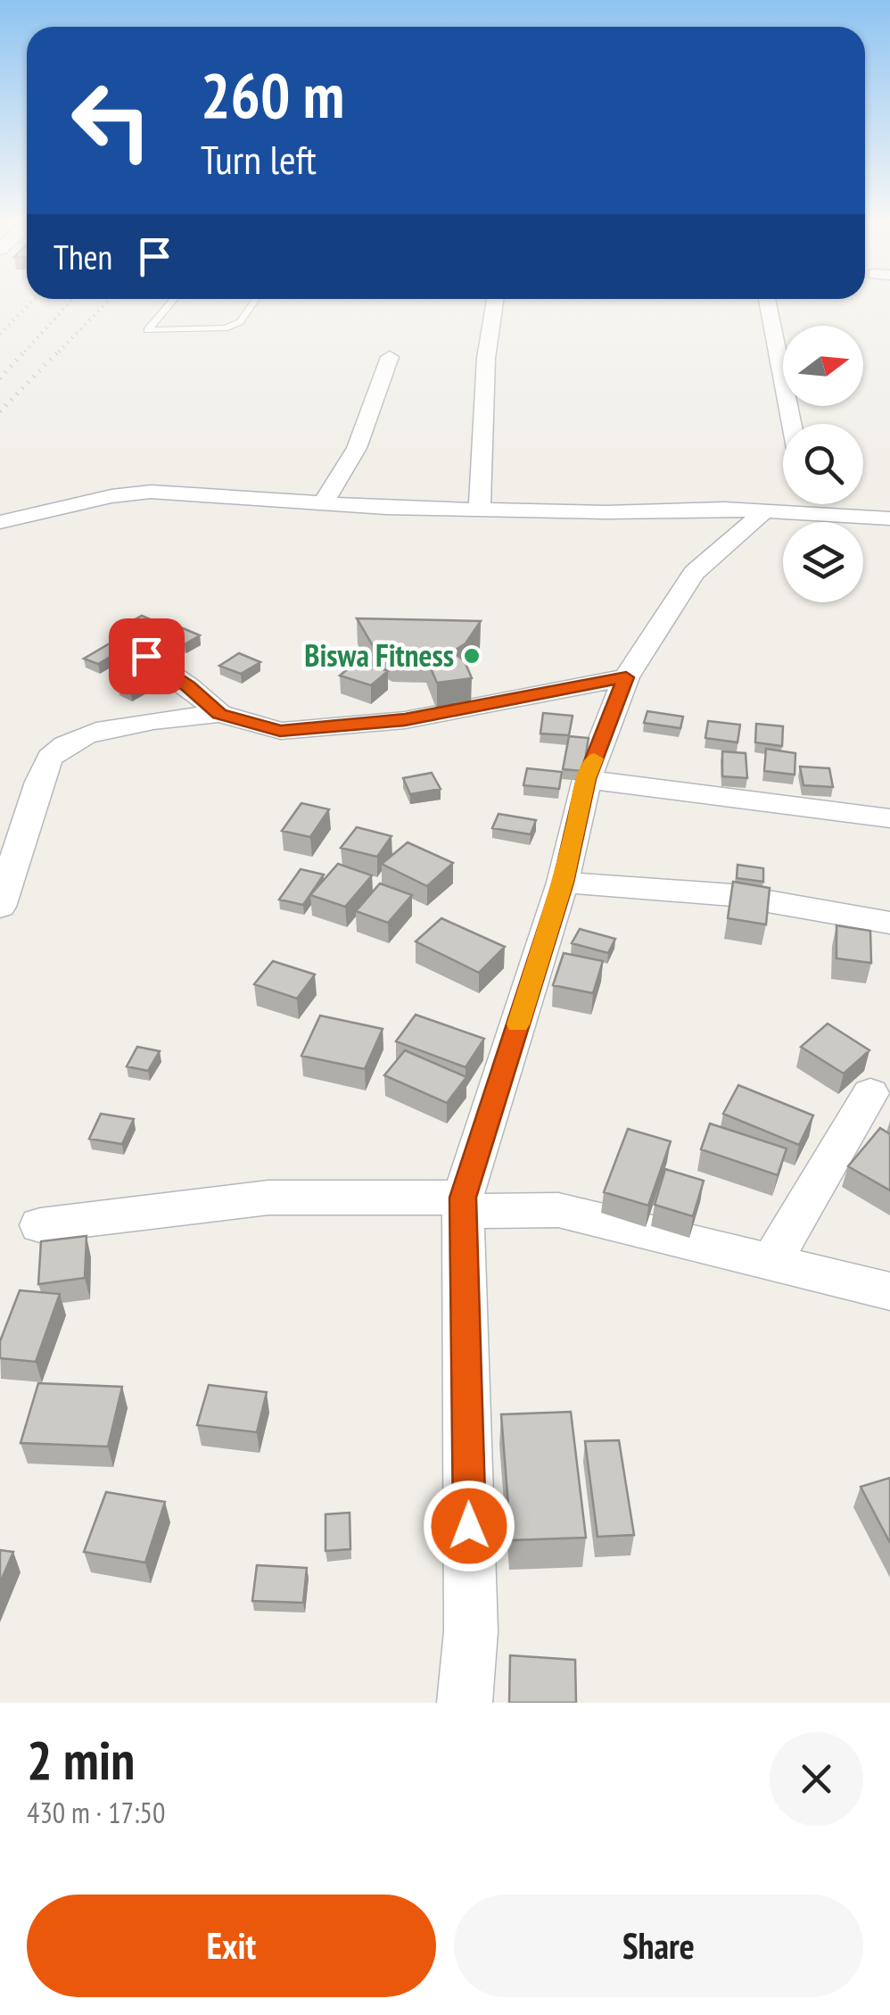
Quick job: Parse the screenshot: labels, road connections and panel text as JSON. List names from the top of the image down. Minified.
{"places":["Biswa Fitness"],"north":"right","page":{"turn":["260 m","Turn left"],"then":"Then","heading":["2 min","430 m · 17:50"],"buttons":["Exit","Share"]}}
